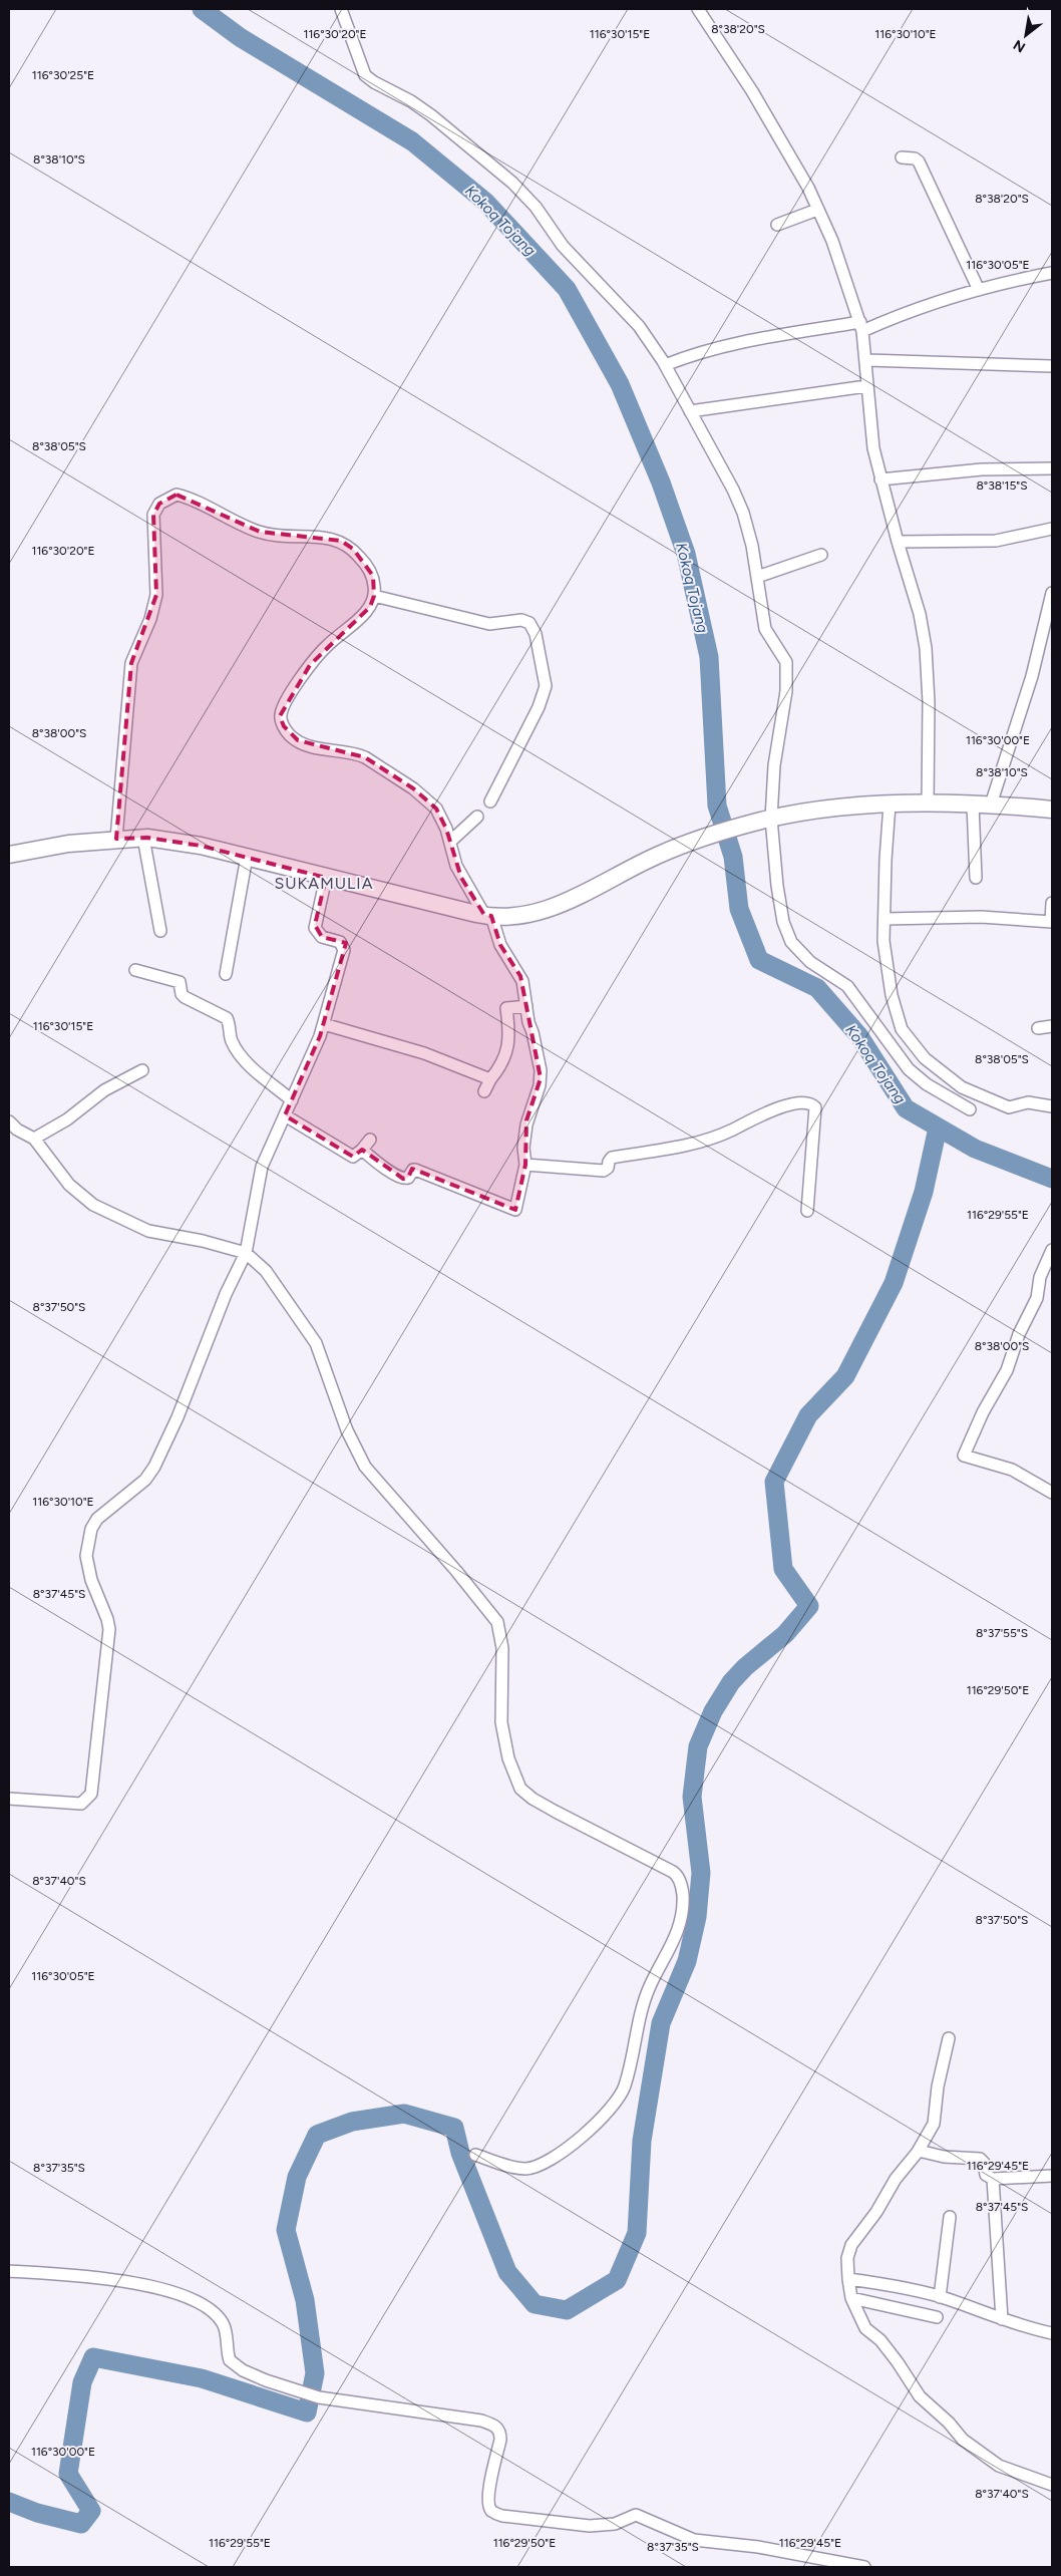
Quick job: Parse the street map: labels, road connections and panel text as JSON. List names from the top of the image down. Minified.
{"districts":["SUKAMULIA"],"water":["Kokoq Tojang"],"north":"bottom left","coordinates":["8°38'20\"S","116°30'20\"E","116°30'15\"E","116°30'10\"E","116°30'25\"E","8°38'10\"S","116°30'05\"E","8°38'05\"S","8°38'15\"S","8°38'00\"S","116°30'00\"E","116°29'55\"E","8°37'50\"S","8°37'45\"S","8°37'55\"S","116°29'50\"E","8°37'40\"S","116°29'45\"E","8°37'35\"S"]}
